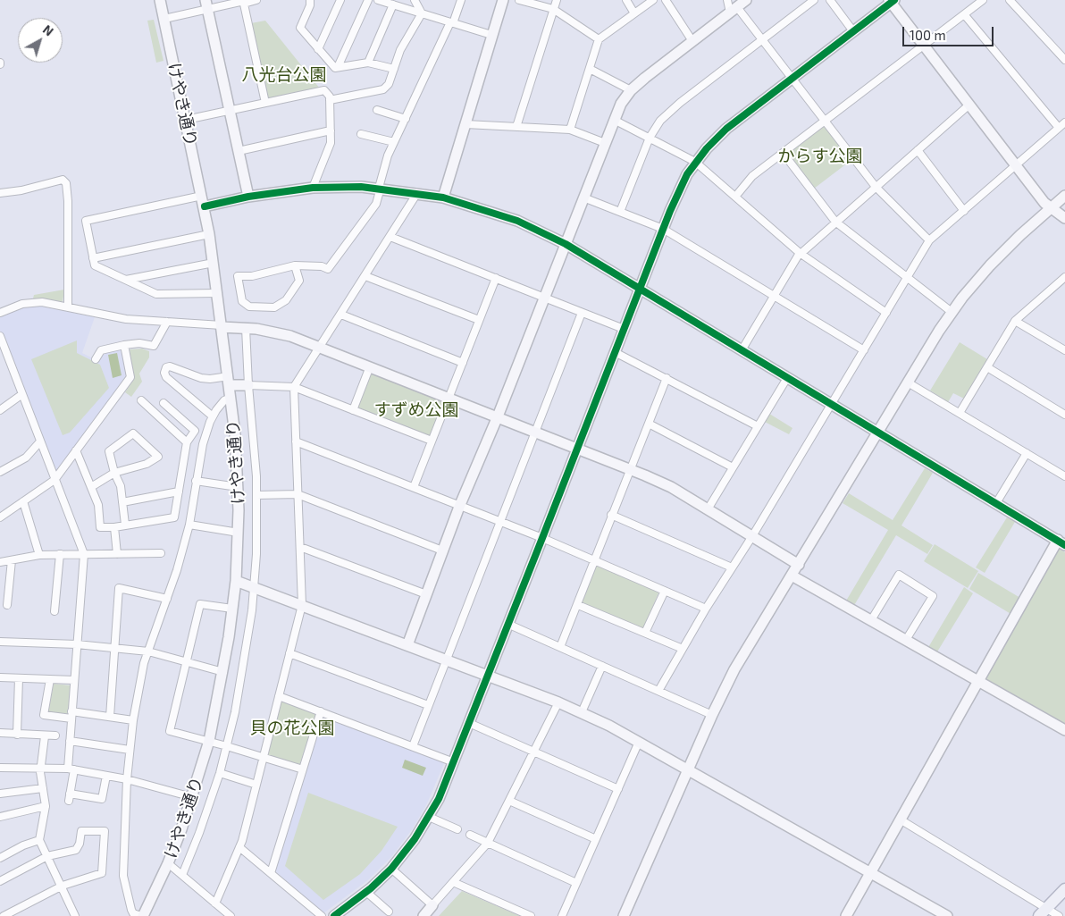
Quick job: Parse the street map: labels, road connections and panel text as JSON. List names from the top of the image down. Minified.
{"streets":{"street":["けやき通り"]},"parks":["八光台公園","からす公園","すずめ公園","貝の花公園"],"scale_bar":"100 m","north":"top right"}
